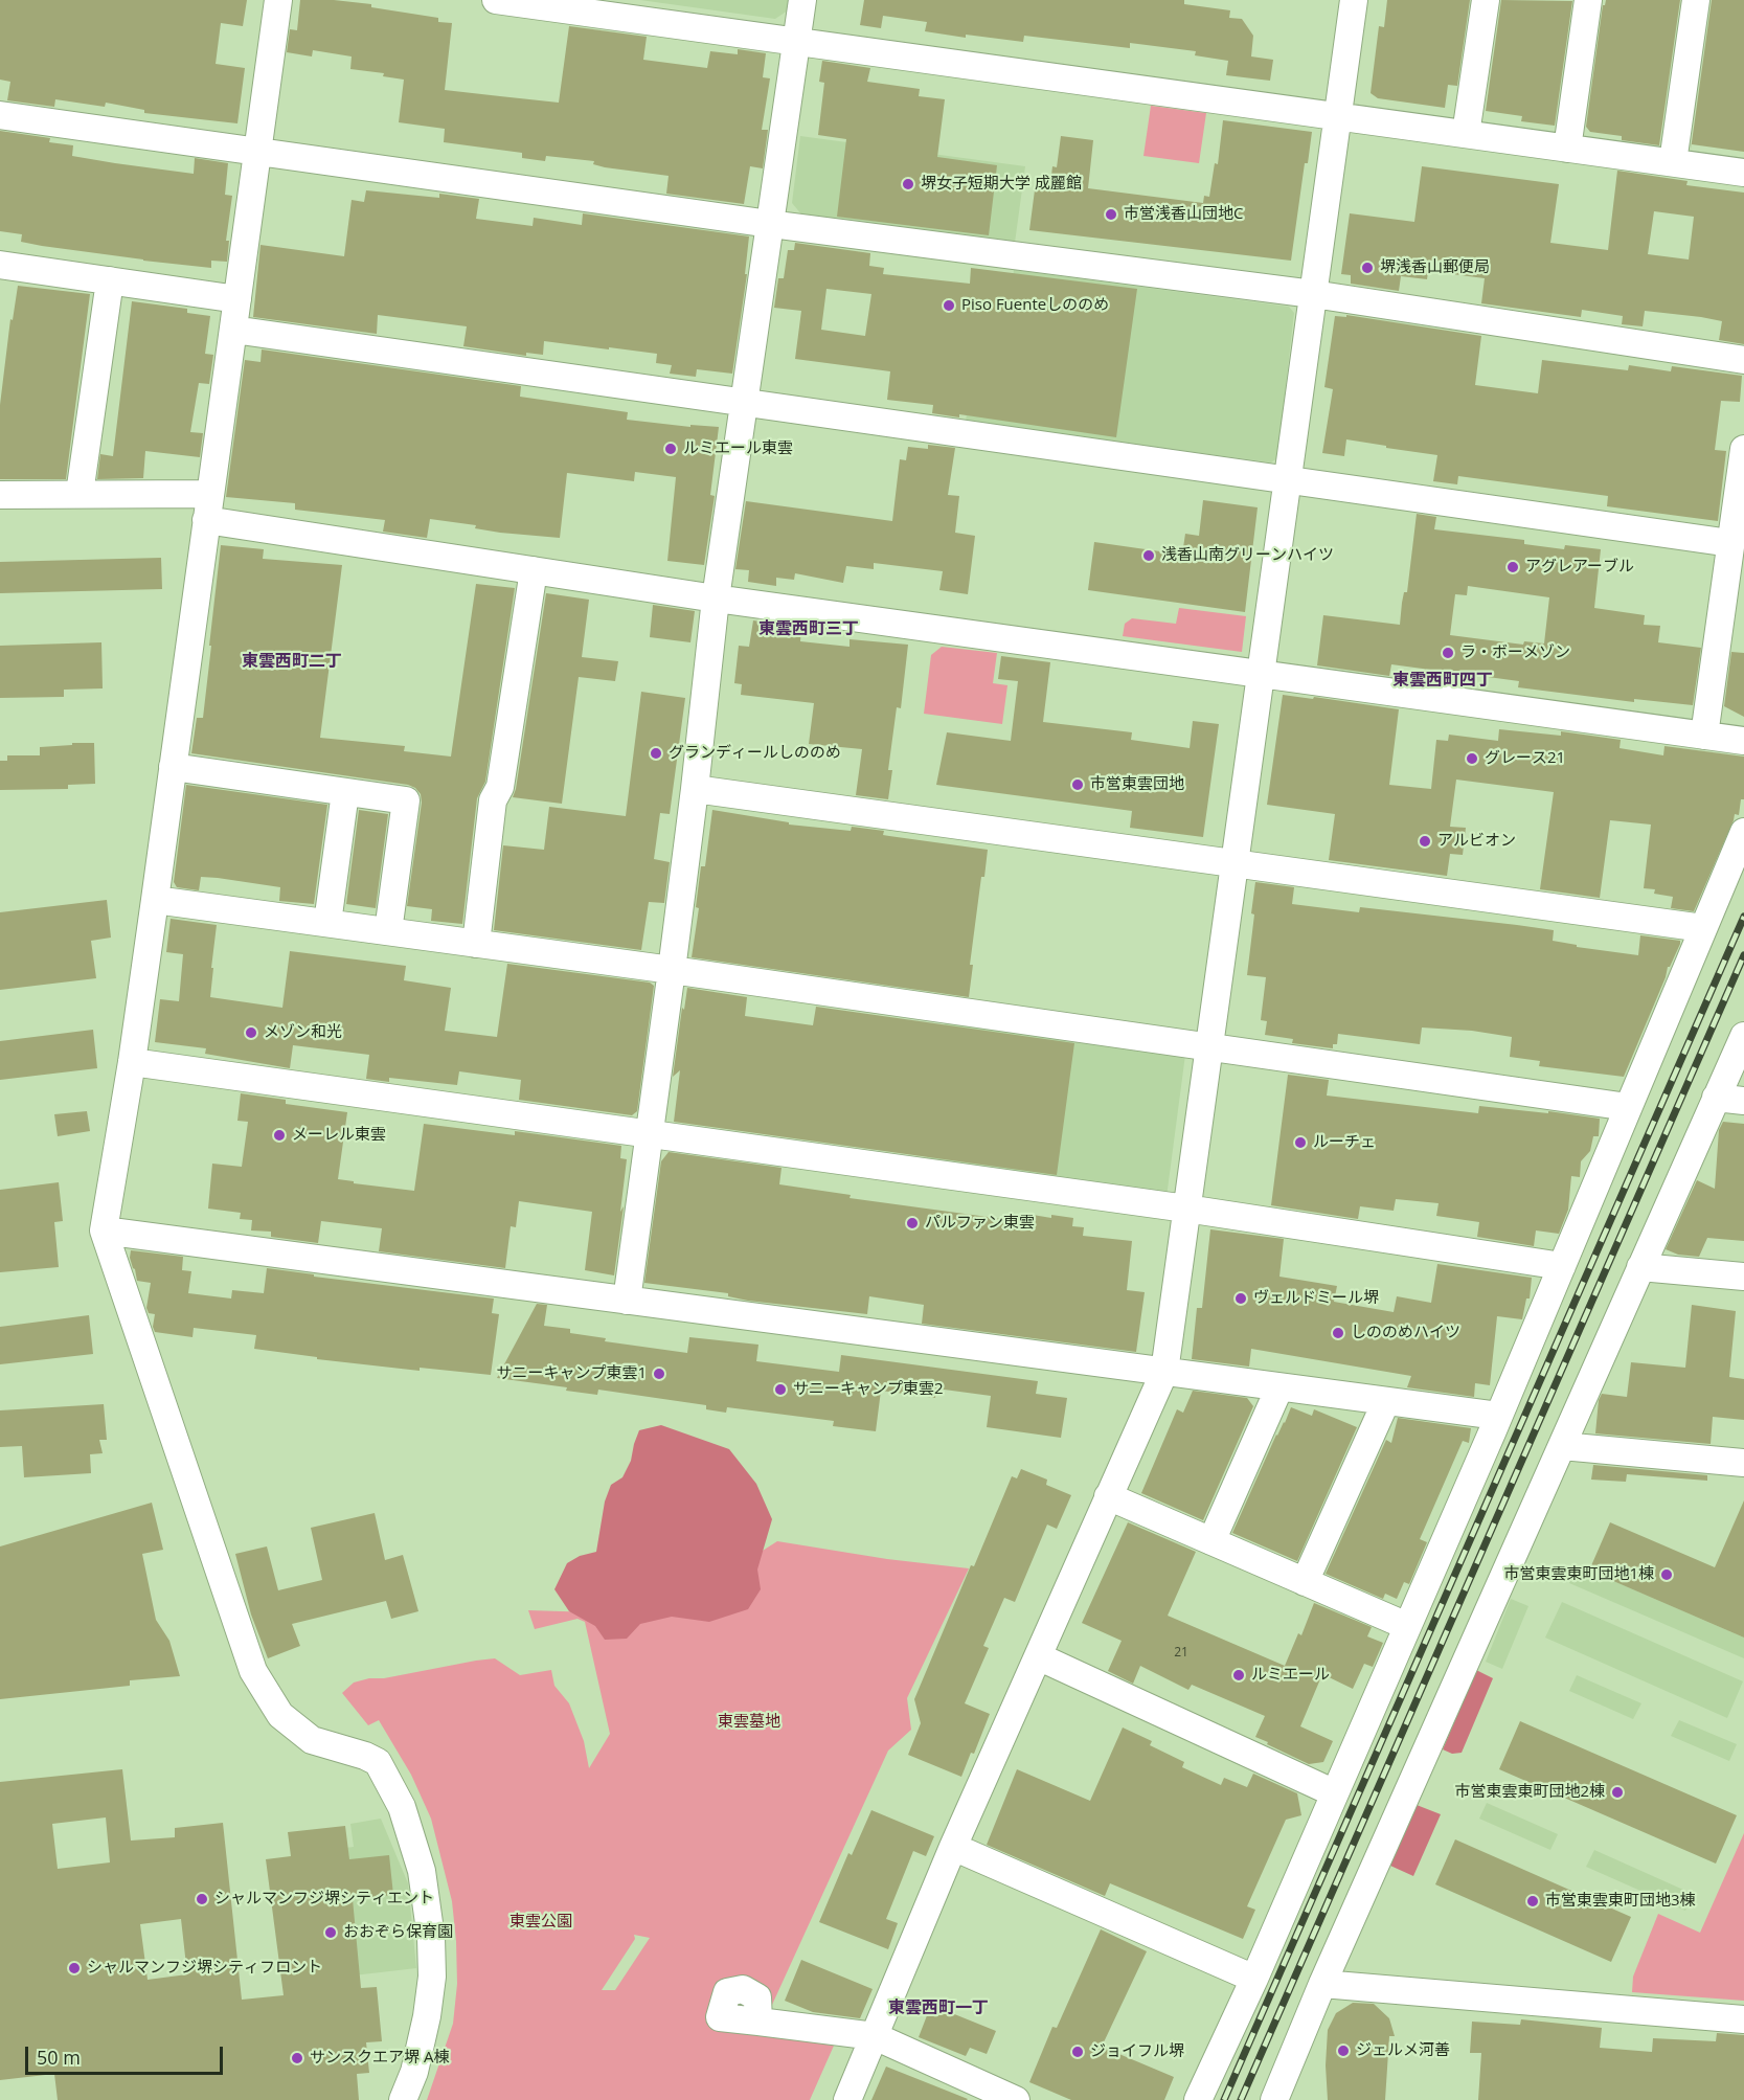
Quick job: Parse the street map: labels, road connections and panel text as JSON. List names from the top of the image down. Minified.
{"districts":["東雲西町三丁","東雲西町二丁","東雲西町四丁","東雲西町一丁"],"parks":["東雲墓地","東雲公園"],"places":["堺女子短期大学 成麗館","市営浅香山団地C","堺浅香山郵便局","Piso Fuenteしののめ","ルミエール東雲","浅香山南グリーンハイツ","アグレアーブル","ラ・ボーメゾン","グランディールしののめ","グレース21","市営東雲団地","アルビオン","メゾン和光","メーレル東雲","ルーチェ","パルファン東雲","ヴェルドミール堺","しののめハイツ","サニーキャンプ東雲1","サニーキャンプ東雲2","市営東雲東町団地1棟","ルミエール","市営東雲東町団地2棟","シャルマンフジ堺シティエント","市営東雲東町団地3棟","おおぞら保育園","シャルマンフジ堺シティフロント","ジェルメ河善","ジョイフル堺","サンスクエア堺 A棟"],"house_numbers":["21"],"scale_bar":"50 m"}
